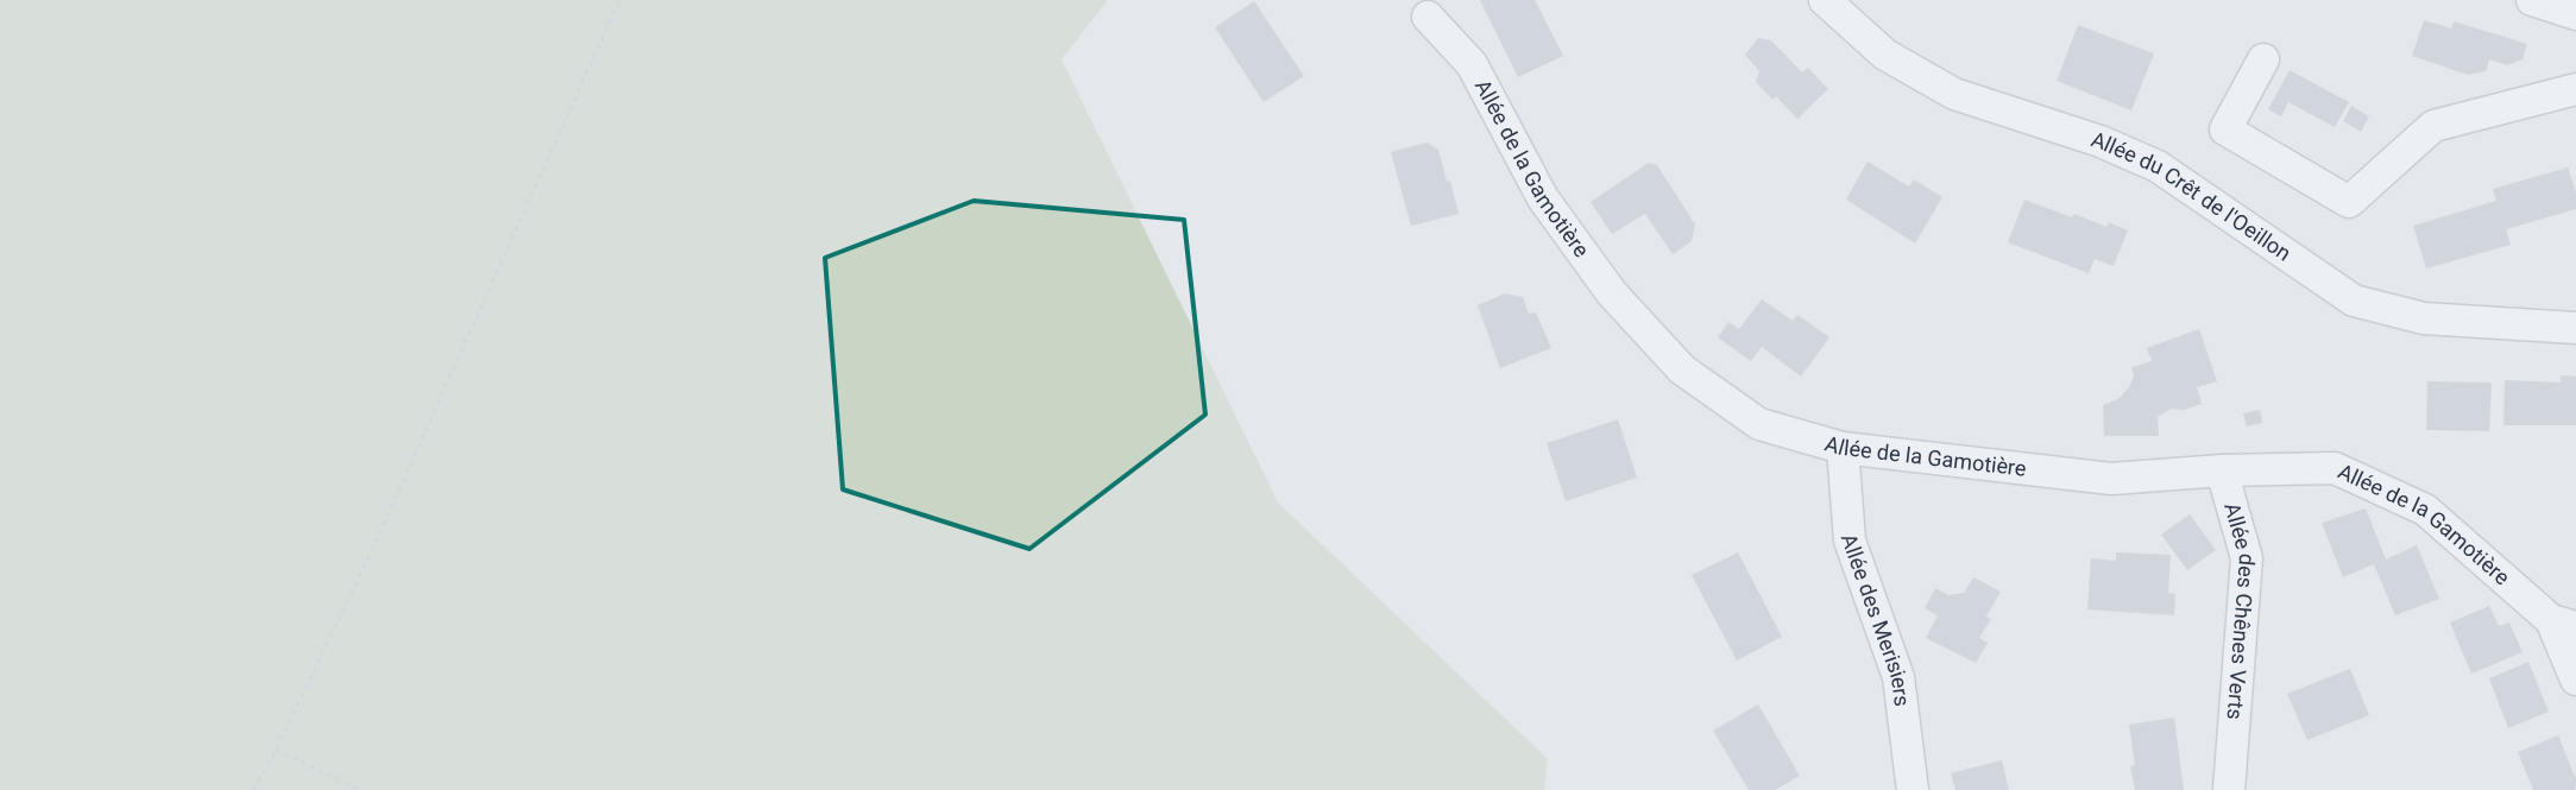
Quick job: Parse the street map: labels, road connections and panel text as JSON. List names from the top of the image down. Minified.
{"streets":{"street":["Allée de la Gamotière","Allée du Crêt de l'Oeillon","Allée des Chênes Verts","Allée des Merisiers"]},"crossings":[["Allée de la Gamotière","Allée des Chênes Verts"],["Allée de la Gamotière","Allée des Merisiers"]]}
